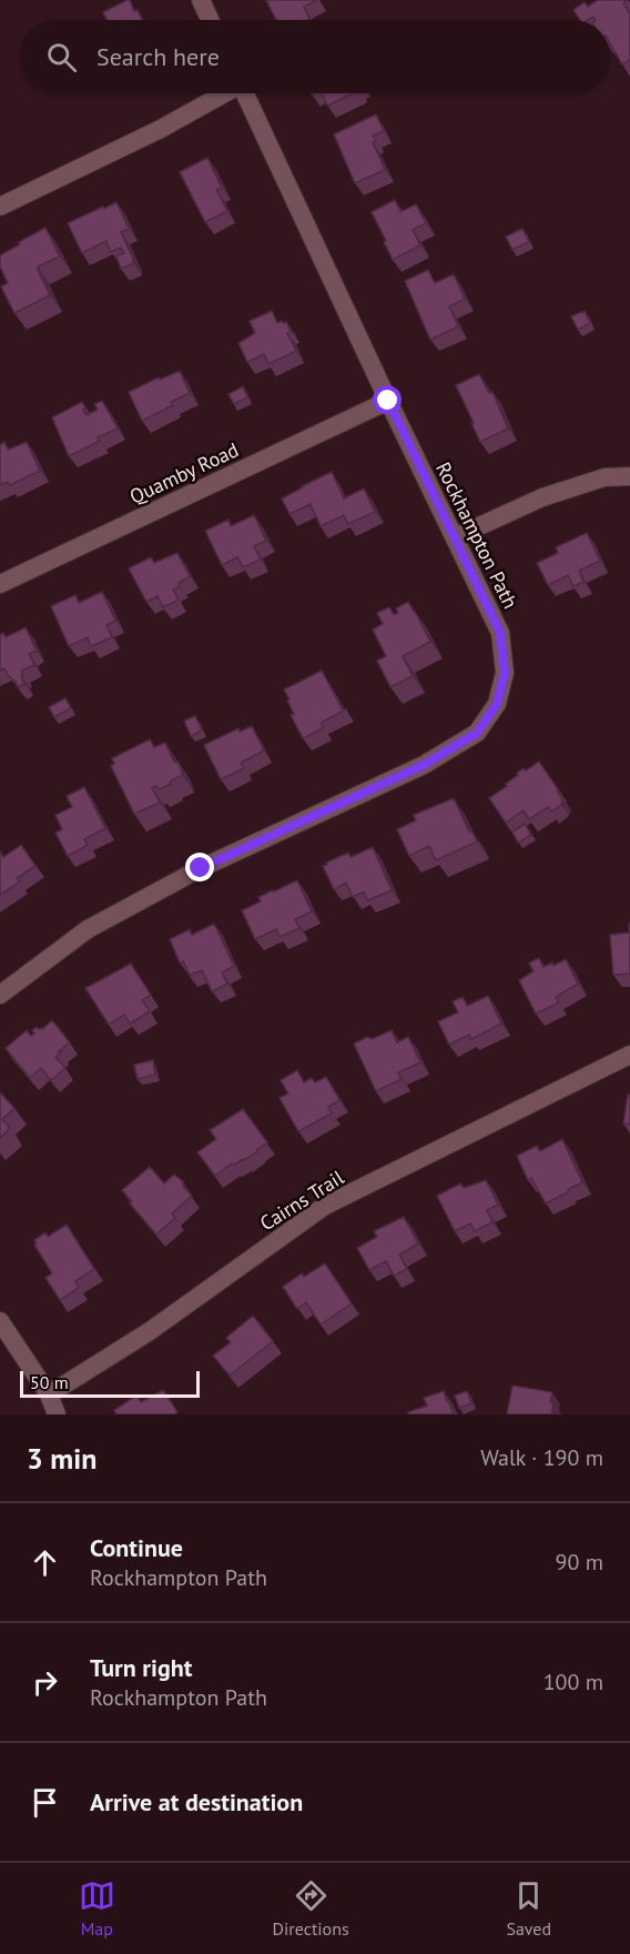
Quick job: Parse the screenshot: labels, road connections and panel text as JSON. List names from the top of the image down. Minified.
{"streets":{"street":["Quamby Road","Rockhampton Path","Cairns Trail"]},"crossings":[["Quamby Road","Rockhampton Path"]],"scale_bar":"50 m","page":{"search":"Search here","scale":"50 m","heading":["3 min","Walk · 190 m"],"list":[["Continue","Rockhampton Path","90 m"],["Turn right","Rockhampton Path","100 m"],"Arrive at destination"],"nav":["Map","Directions","Saved"]}}
